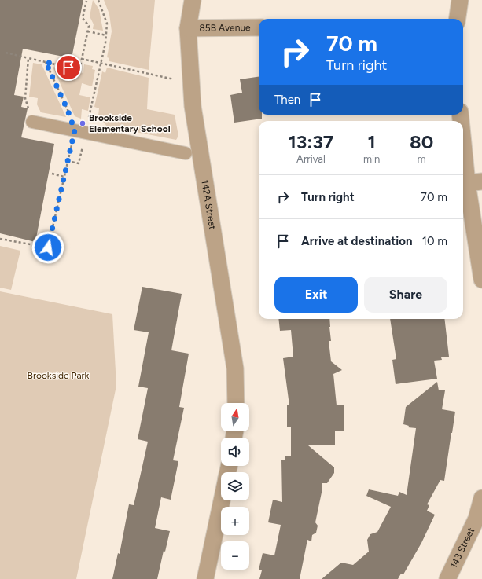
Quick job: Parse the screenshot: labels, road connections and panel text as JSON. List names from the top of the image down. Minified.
{"streets":{"street":["85B Avenue","142A Street","143 Street"]},"crossings":[["85B Avenue","142A Street"]],"parks":["Brookside Park"],"places":["Brookside Elementary School"],"north":"top","page":{"turn":["70 m","Turn right"],"then":"Then","eta":["13:37","Arrival","1","min","80","m"],"list":[{"name":"Turn right","value":"70 m"},{"name":"Arrive at destination","value":"10 m"}],"buttons":["Exit","Share"],"map_buttons":["+","−"]}}
